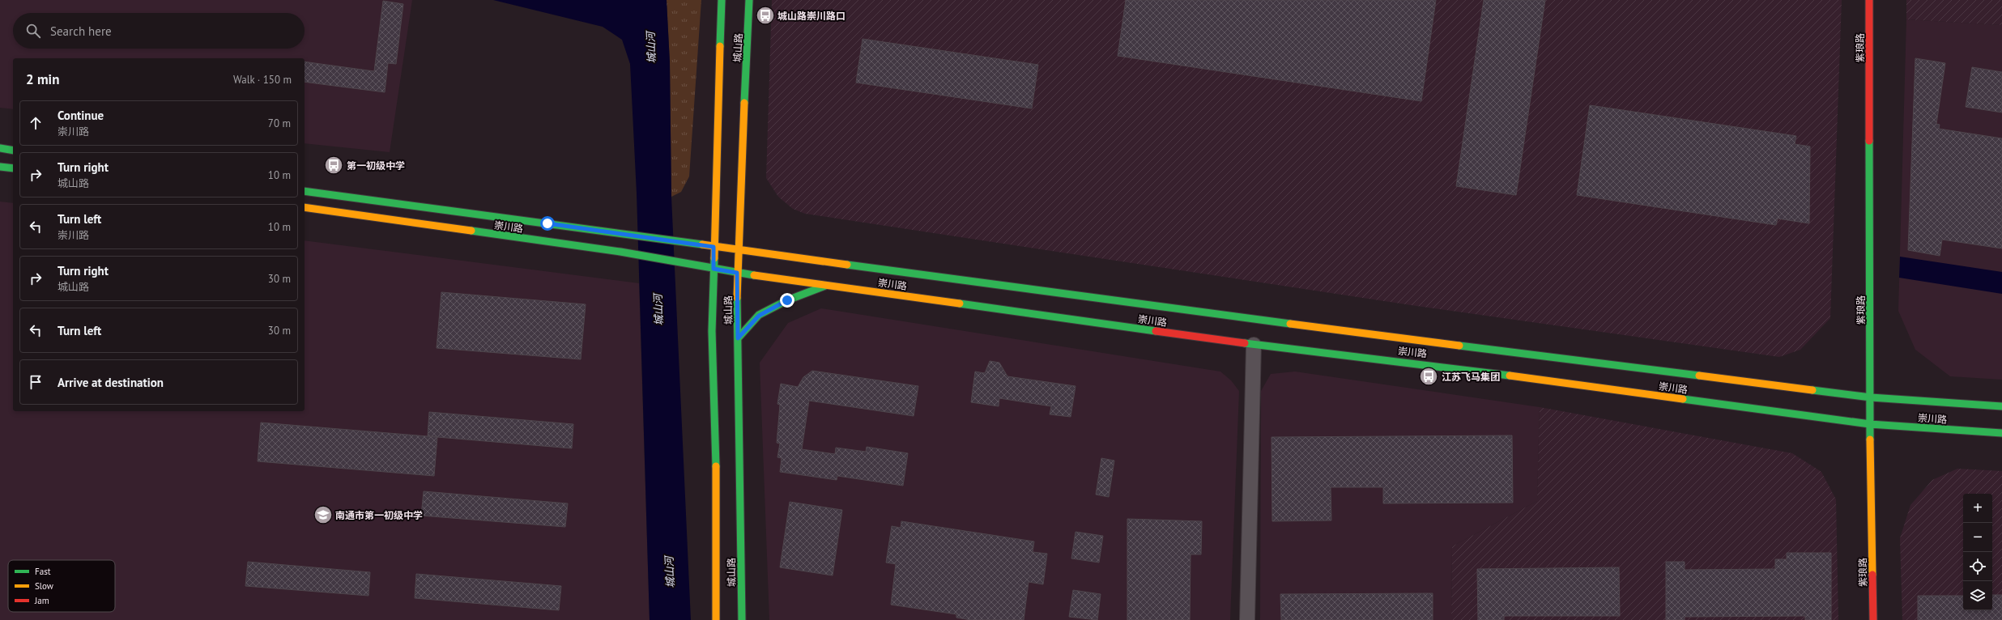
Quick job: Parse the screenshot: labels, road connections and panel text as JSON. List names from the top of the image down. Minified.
{"streets":{"main road":["城山路","紫琅路","崇川路"]},"crossings":[["城山路","崇川路"],["紫琅路","崇川路"]],"water":["城山河"],"places":{"bus stop":["城山路崇川路口","第一初级中学","江苏飞马集团"],"school or university":["南通市第一初级中学"]},"legend":["Fast","Slow","Jam"],"page":{"search":"Search here","heading":["2 min","Walk · 150 m"],"list":[["Continue","崇川路","70 m"],["Turn right","城山路","10 m"],["Turn left","崇川路","10 m"],["Turn right","城山路","30 m"],["Turn left","30 m"],"Arrive at destination"],"map_buttons":["+","−"]}}
